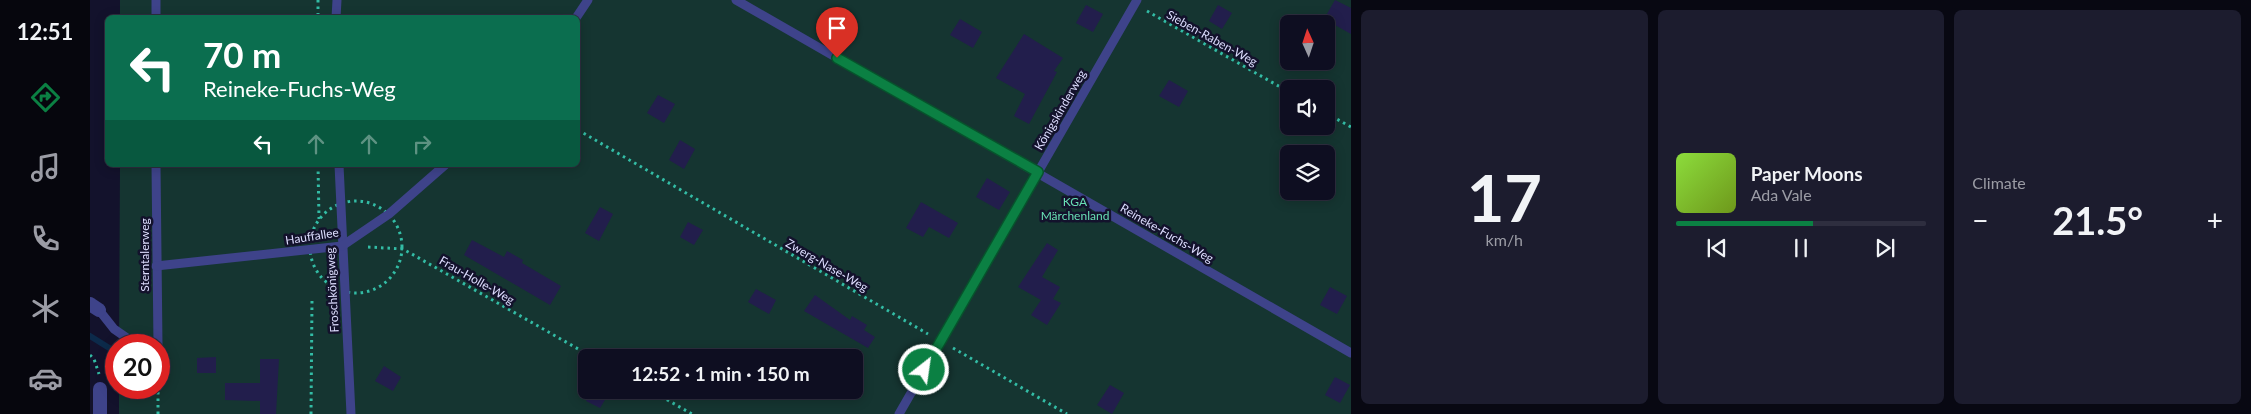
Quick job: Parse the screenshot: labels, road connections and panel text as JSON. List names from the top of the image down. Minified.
{"streets":{"lane":["Königskinderweg","Reineke-Fuchs-Weg","Hauffallee","Sterntalerweg","Froschkönigweg"],"path":["Sieben-Raben-Weg","Zwerg-Nase-Weg","Frau-Holle-Weg"]},"crossings":[["Sieben-Raben-Weg","Königskinderweg"],["Königskinderweg","Reineke-Fuchs-Weg"],["Königskinderweg","Zwerg-Nase-Weg"],["Hauffallee","Sterntalerweg"],["Hauffallee","Frau-Holle-Weg"],["Hauffallee","Froschkönigweg"],["Frau-Holle-Weg","Froschkönigweg"]],"parks":["KGA Märchenland"],"north":"top","page":{"tabs":"12:51","tile":[["17","km/h"],"Climate"],"turn":["70 m","Reineke-Fuchs-Weg"],"song":["Paper Moons","Ada Vale"],"heat":["−","21.5°","+"],"limit":"20","trip":"12:52 · 1 min · 150 m"}}
